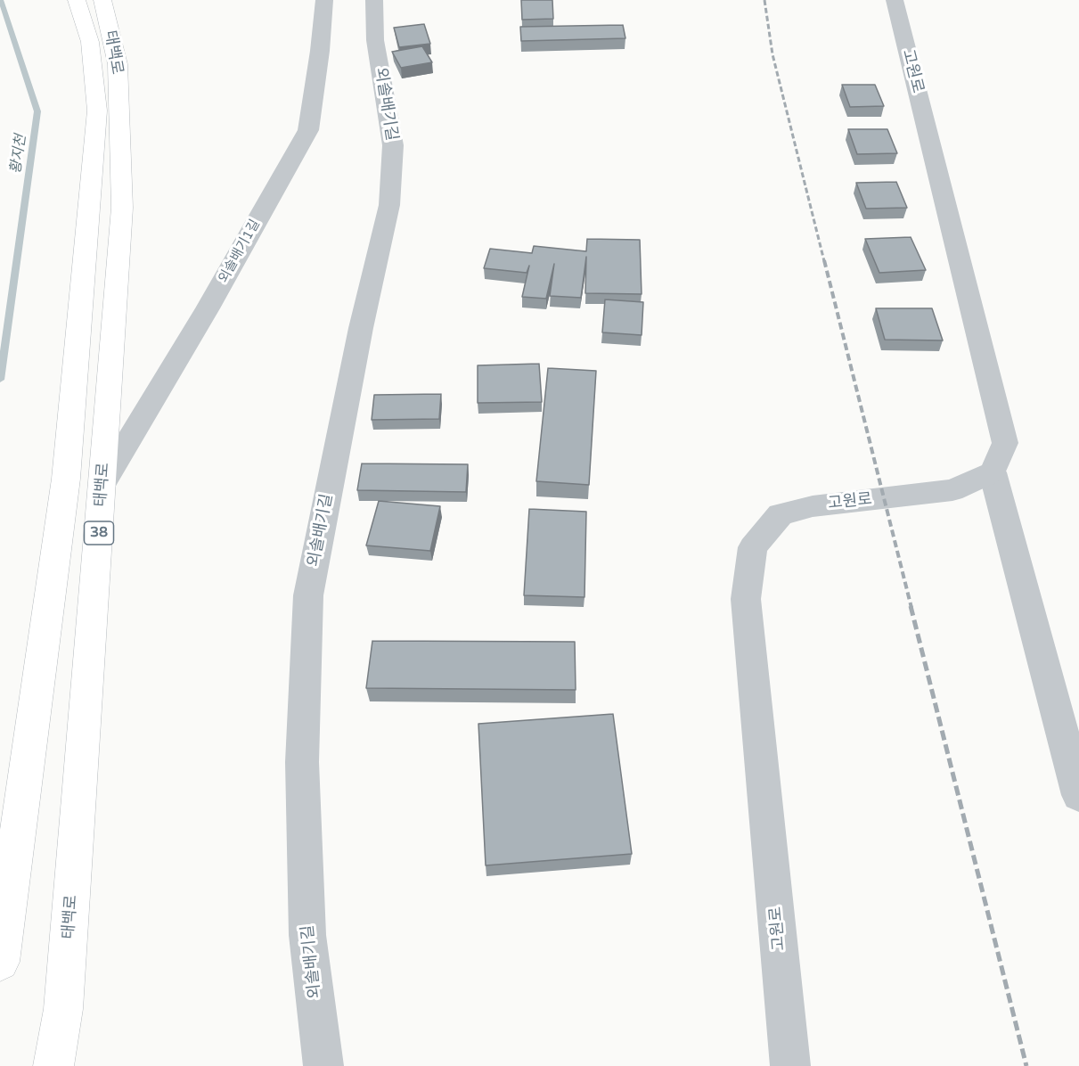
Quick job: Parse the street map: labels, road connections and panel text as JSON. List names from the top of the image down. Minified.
{"streets":{"highway":["태백로","38"],"street":["고원로","외솔배기길","외솔배기1길"]},"crossings":[["태백로","외솔배기1길"]],"water":["황지천"]}
